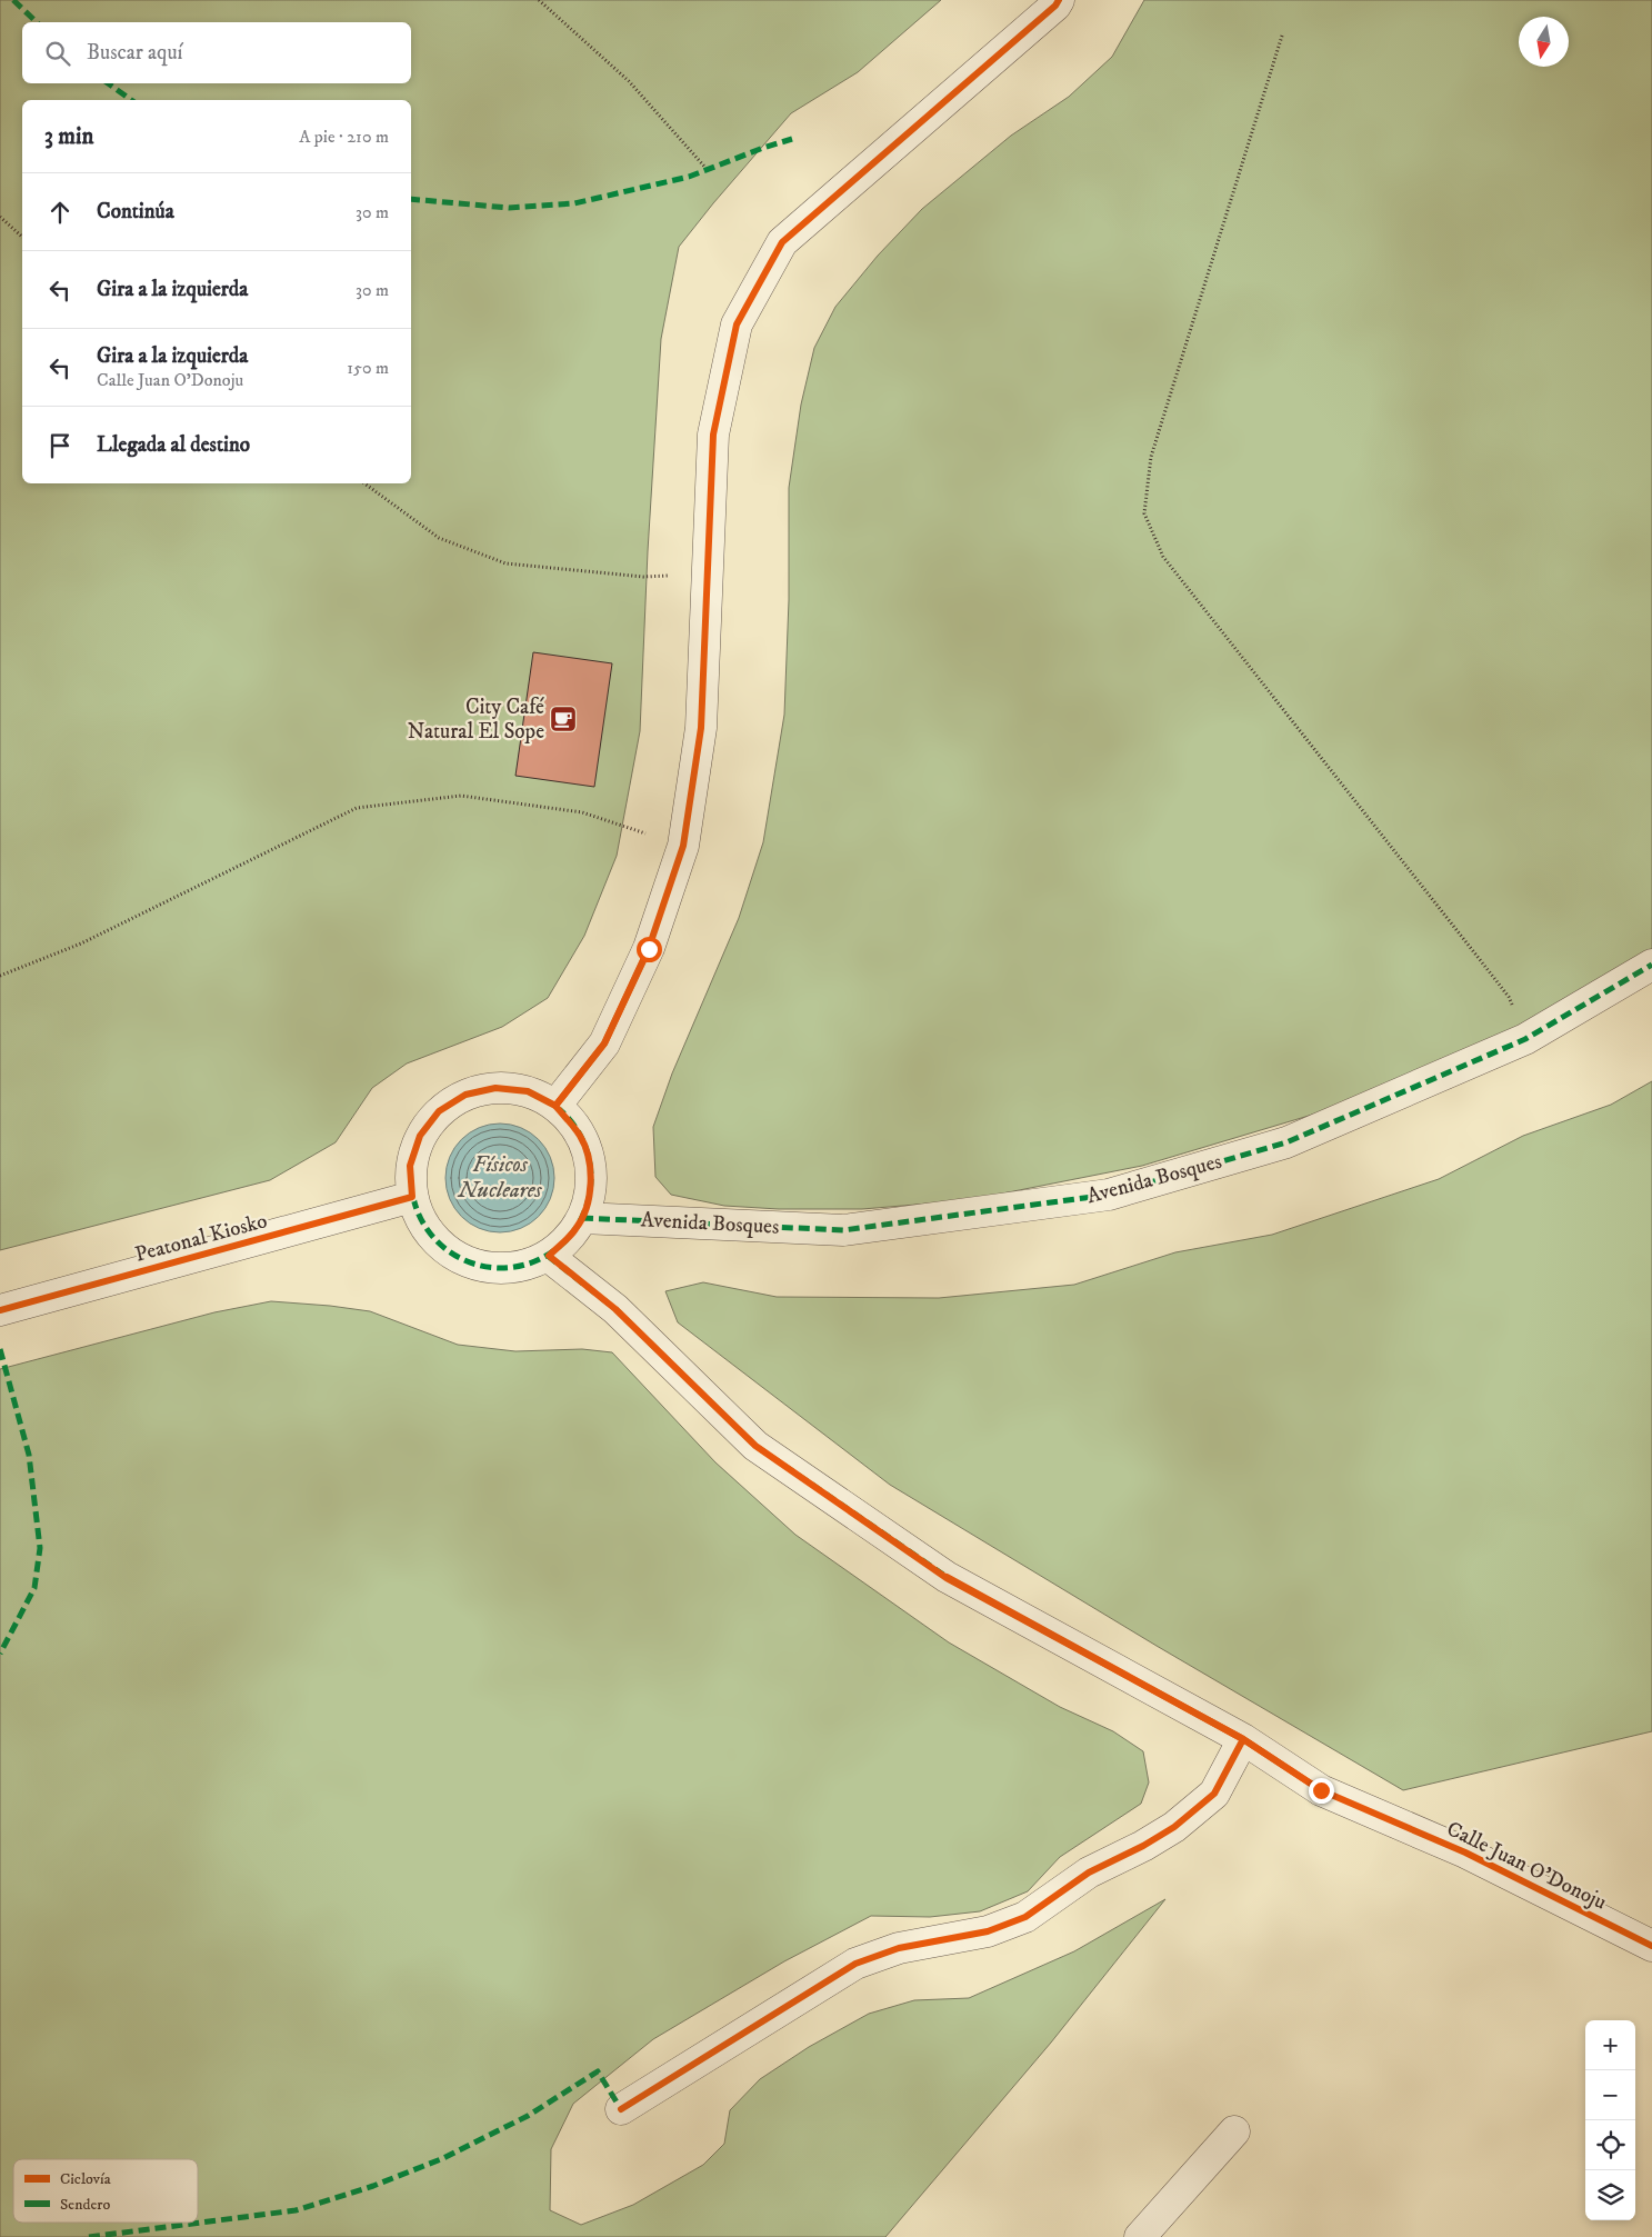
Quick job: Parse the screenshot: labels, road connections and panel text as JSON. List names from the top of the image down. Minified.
{"streets":{"street":["Avenida Bosques","Peatonal Kiosko","Calle Juan O'Donoju"]},"crossings":[["Avenida Bosques","Peatonal Kiosko"],["Avenida Bosques","Calle Juan O'Donoju"],["Peatonal Kiosko","Calle Juan O'Donoju"]],"water":["Físicos Nucleares"],"places":{"cafe":["City Café Natural El Sope"]},"legend":["Ciclovía","Sendero"],"north":"bottom","page":{"search":"Buscar aquí","heading":["3 min","A pie · 210 m"],"list":[["Continúa","30 m"],["Gira a la izquierda","30 m"],["Gira a la izquierda","Calle Juan O'Donoju","150 m"],"Llegada al destino"],"map_buttons":["+","−"]}}
